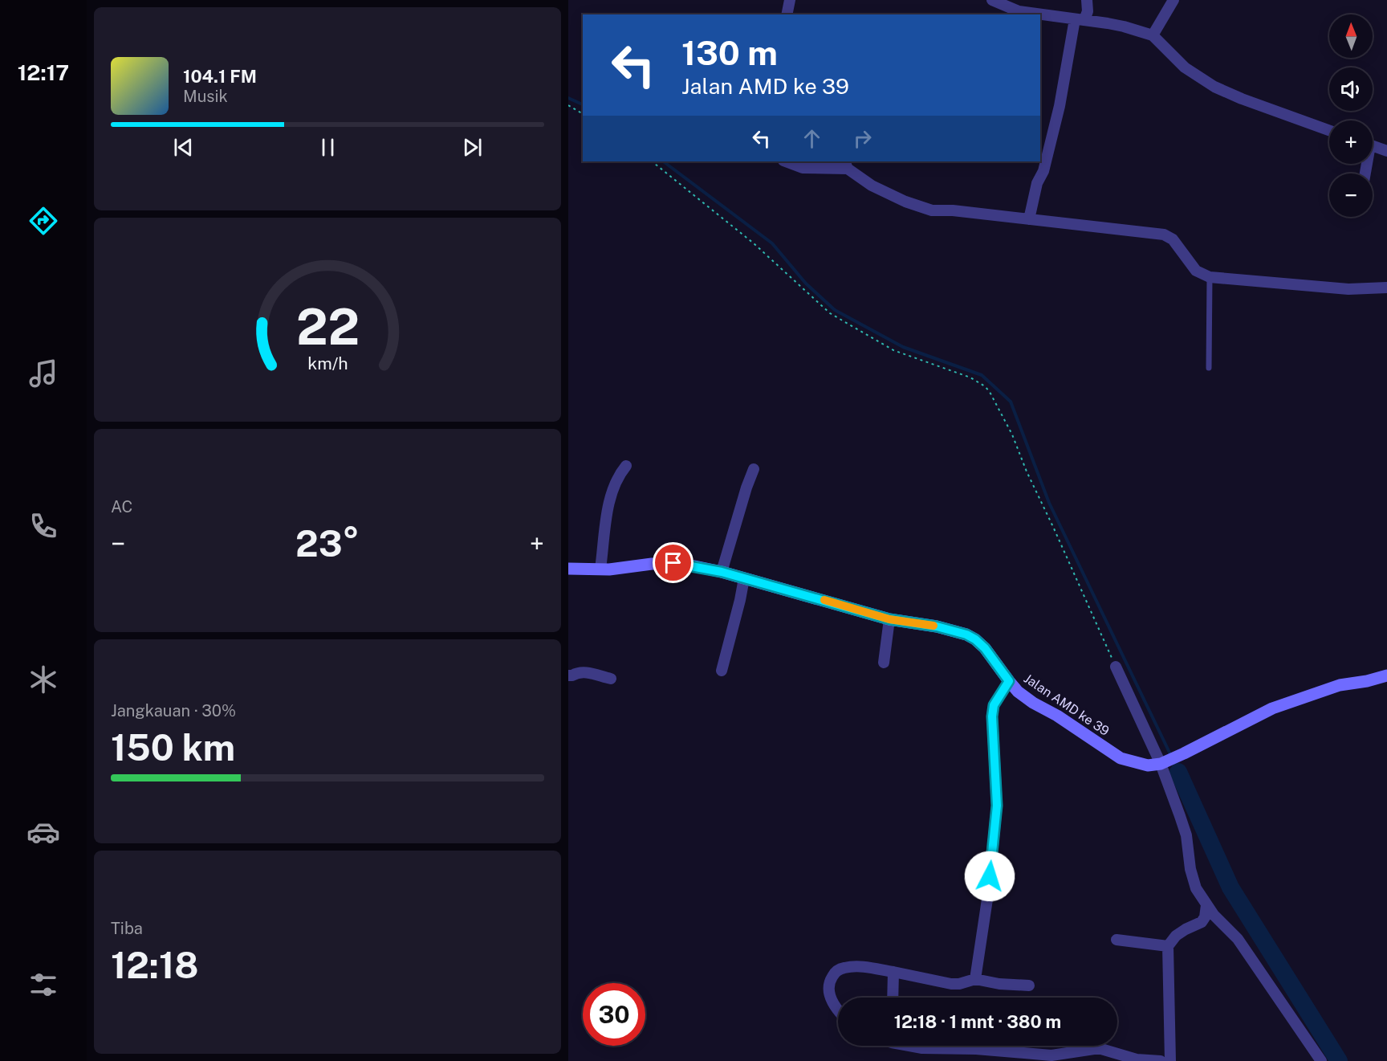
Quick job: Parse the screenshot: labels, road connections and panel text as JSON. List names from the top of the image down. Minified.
{"streets":{"street":["Jalan AMD ke 39"]},"north":"top","page":{"tabs":"12:17","map_buttons":["+","−"],"turn":["130 m","Jalan AMD ke 39"],"song":["104.1 FM","Musik"],"tile":["AC",["Jangkauan · 30%","150 km"],["Tiba","12:18"]],"heat":["−","23°","+"],"limit":"30","trip":"12:18 · 1 mnt · 380 m","gauge":["22","km/h"]}}
